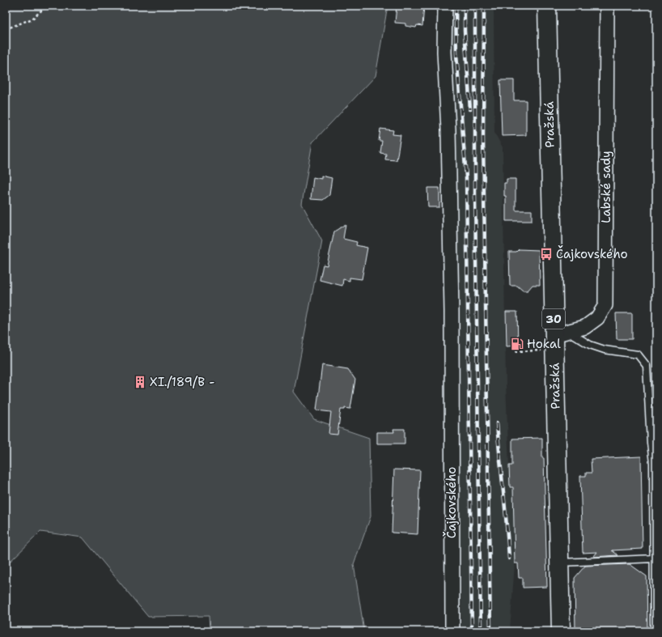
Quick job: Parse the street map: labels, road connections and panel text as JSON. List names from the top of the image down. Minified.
{"streets":{"main road":["Pražská","30"],"street":["Labské sady","Čajkovského"]},"crossings":[["Pražská","Labské sady"]],"places":{"bus stop":["Čajkovského"],"fuel station":["Hokal"],"building":["XI./189/B -"]}}
